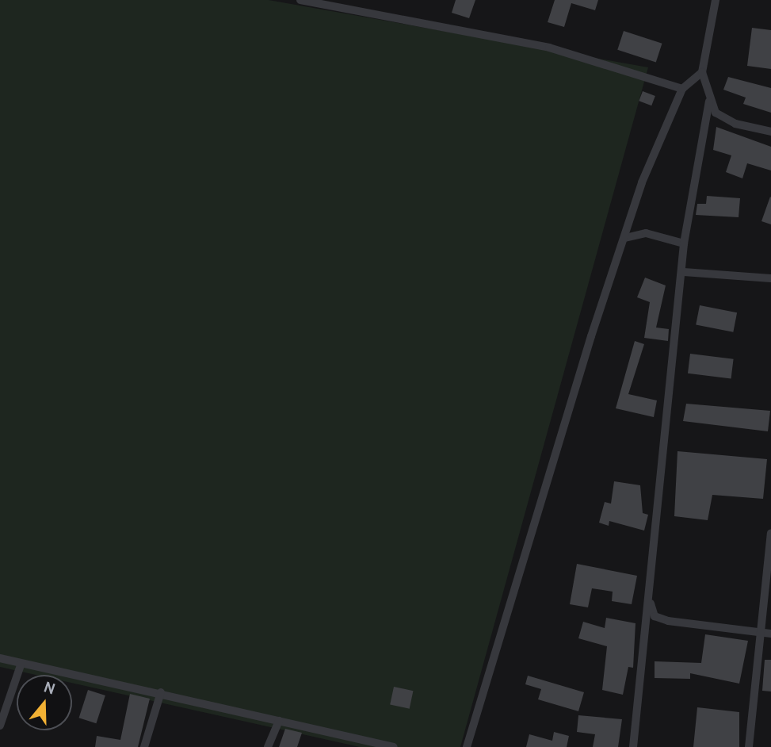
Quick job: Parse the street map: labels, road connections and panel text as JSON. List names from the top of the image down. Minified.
{"north":"top"}
